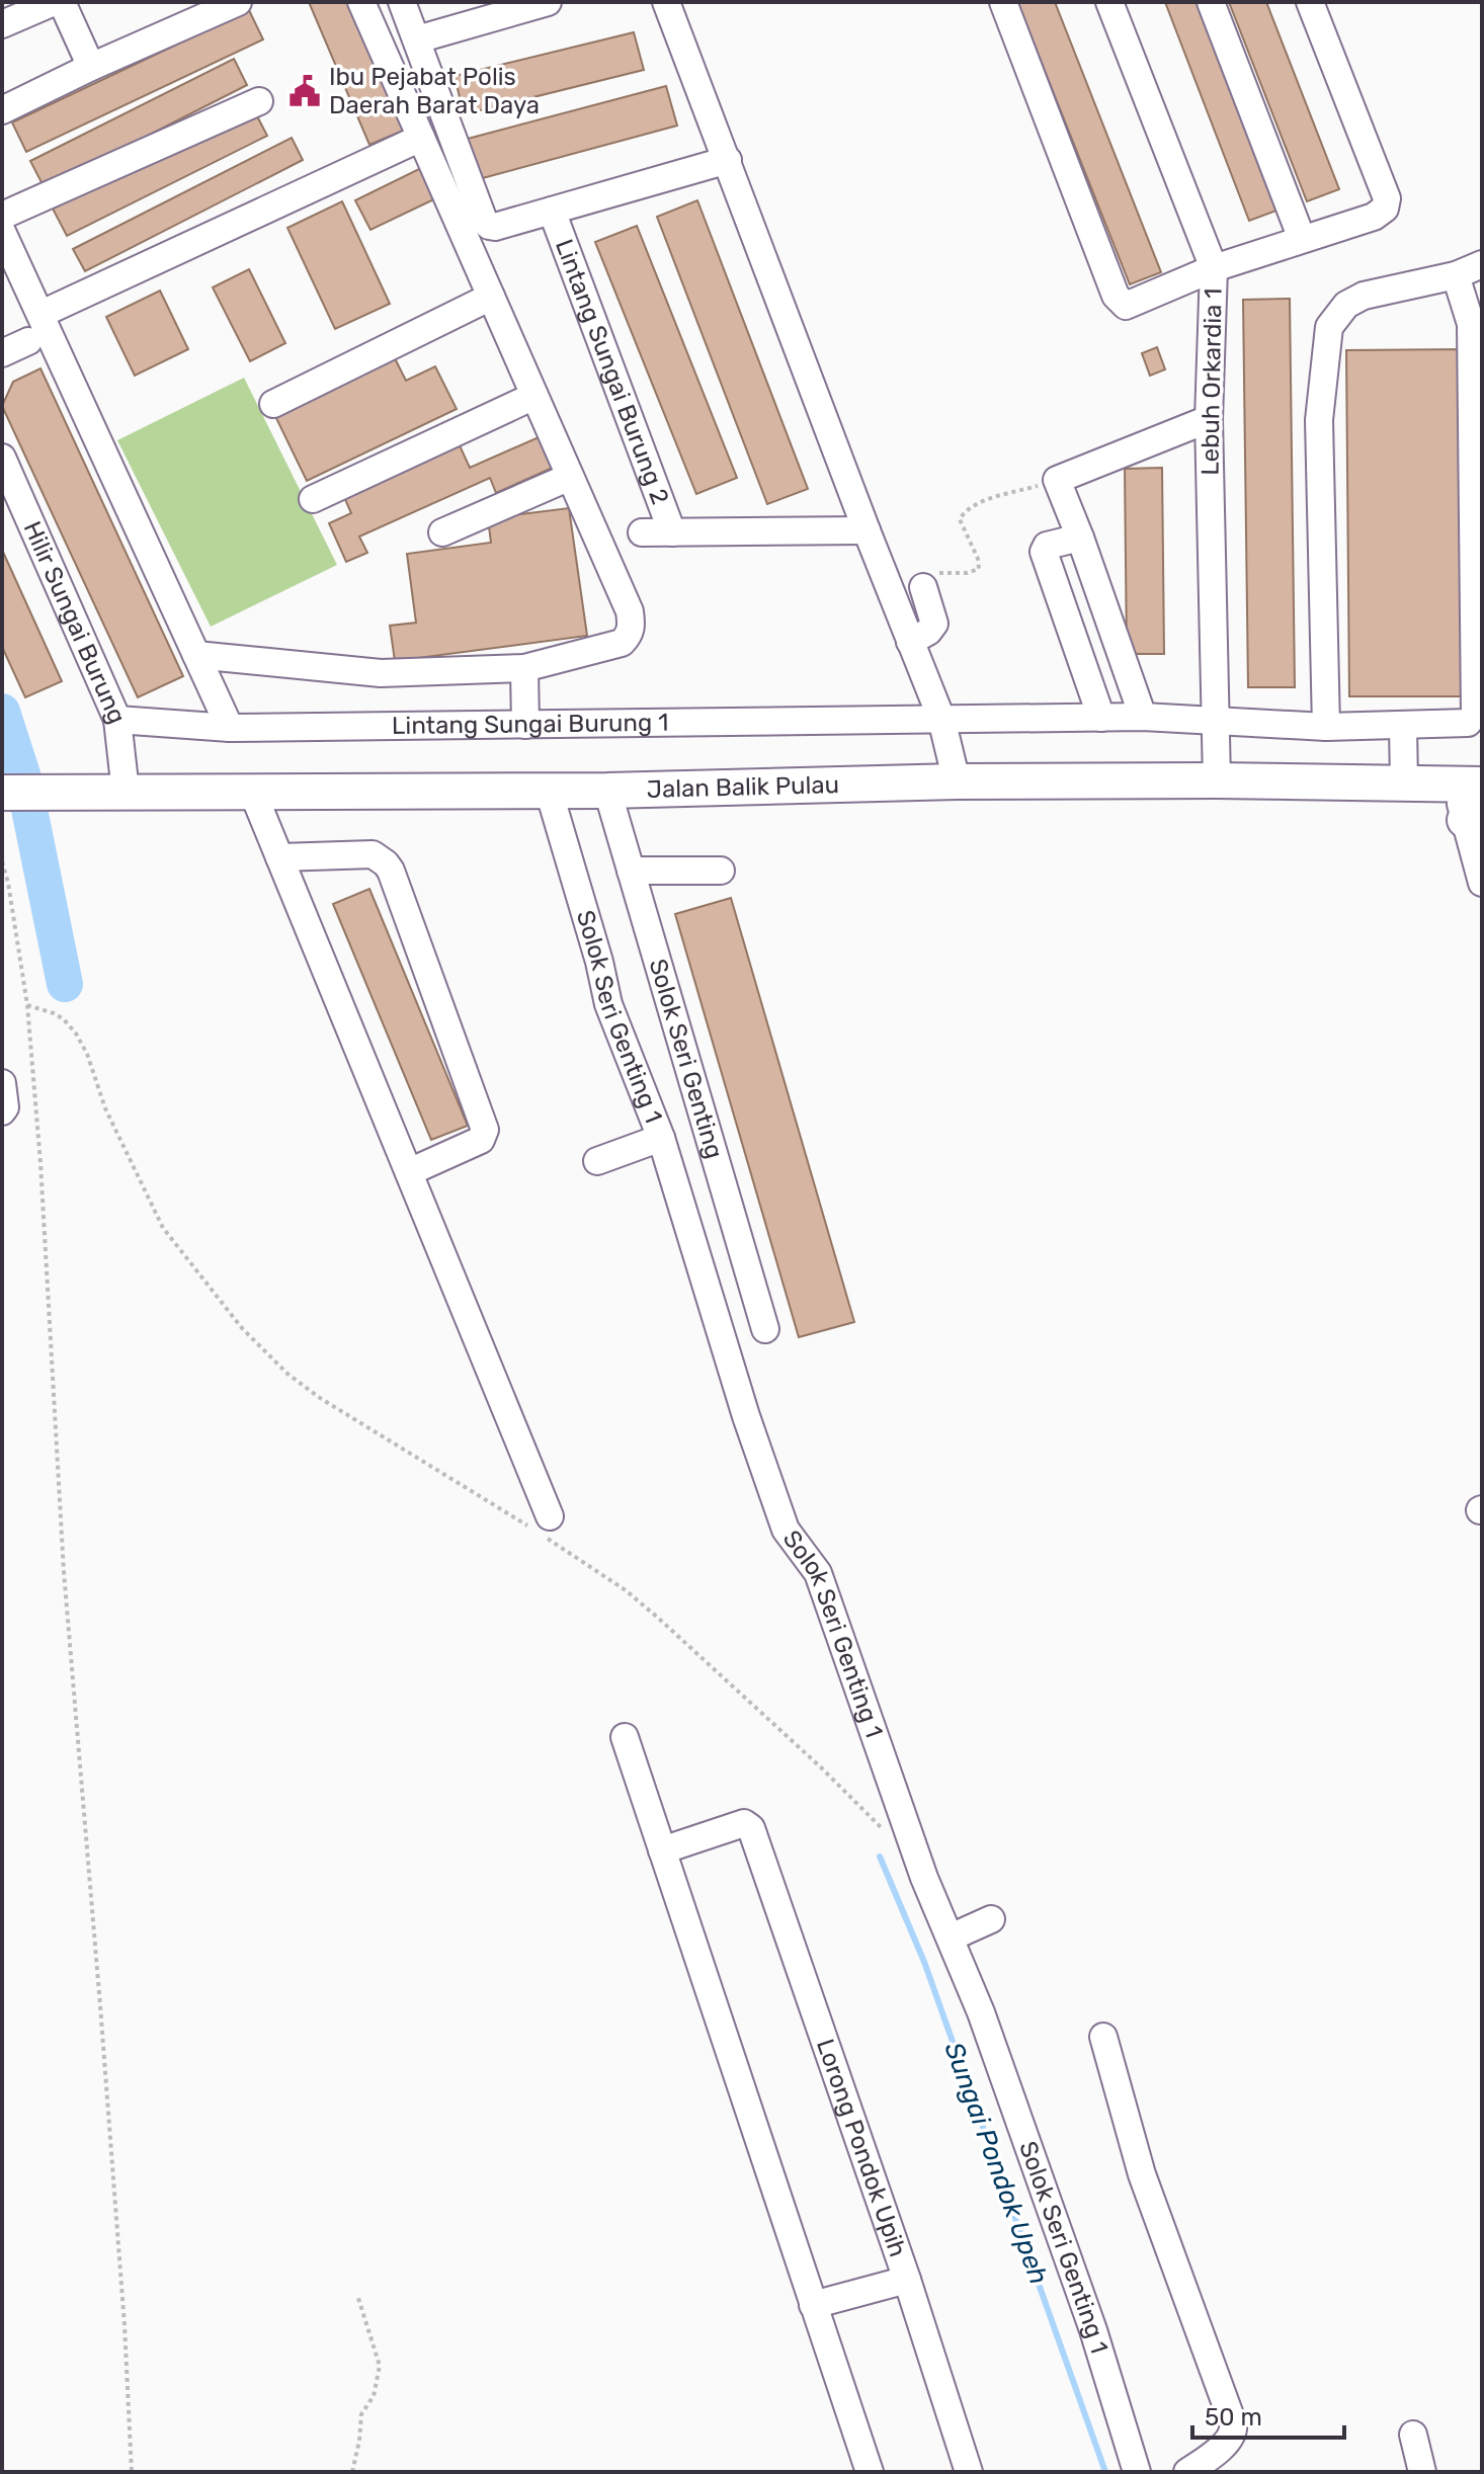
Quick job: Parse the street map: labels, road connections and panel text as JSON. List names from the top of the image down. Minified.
{"streets":{"main road":["Jalan Balik Pulau"],"street":["Lintang Sungai Burung 2","Lebuh Orkardia 1","Hilir Sungai Burung","Lintang Sungai Burung 1","Solok Seri Genting 1","Solok Seri Genting","Lorong Pondok Upih"]},"crossings":[["Lebuh Orkardia 1","Lintang Sungai Burung 1"],["Lebuh Orkardia 1","Jalan Balik Pulau"],["Hilir Sungai Burung","Lintang Sungai Burung 1"],["Hilir Sungai Burung","Jalan Balik Pulau"],["Jalan Balik Pulau","Solok Seri Genting 1"],["Jalan Balik Pulau","Solok Seri Genting"]],"water":["Sungai Pondok Upeh"],"places":{"public building":["Ibu Pejabat Polis Daerah Barat Daya"]},"scale_bar":"50 m"}
